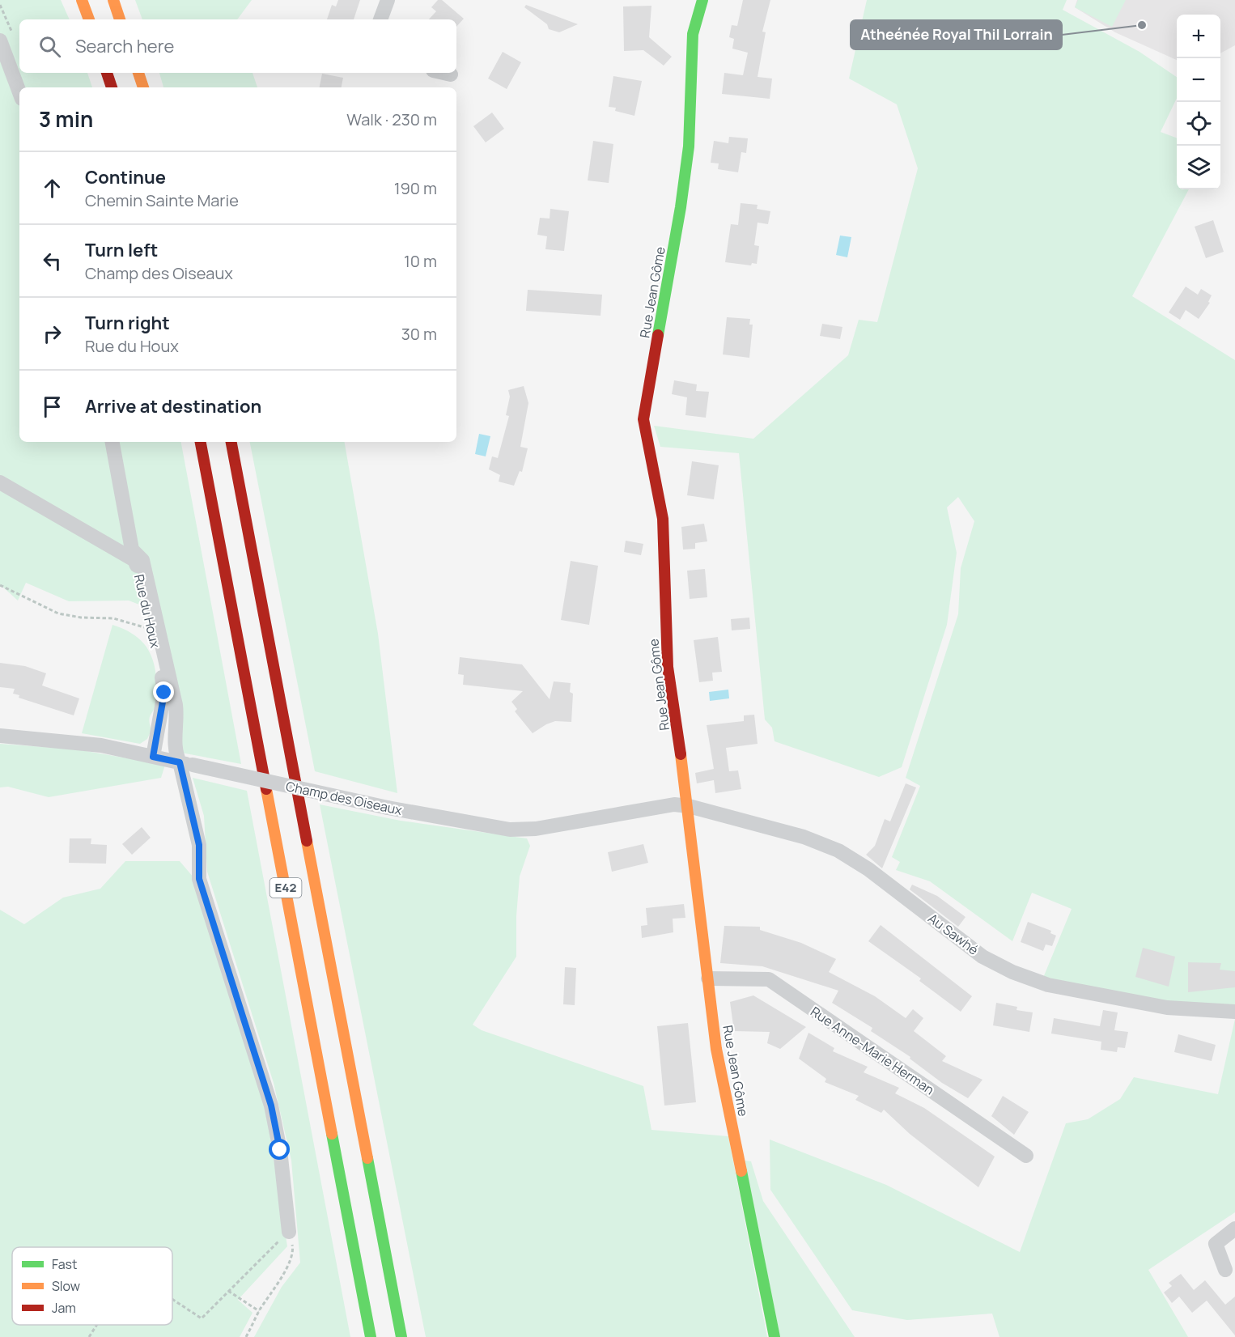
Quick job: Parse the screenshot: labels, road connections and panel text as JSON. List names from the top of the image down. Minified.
{"streets":{"main road":["Rue Jean Gôme","E42"],"street":["Rue du Houx","Champ des Oiseaux","Au Sawhé","Rue Anne-Marie Herman"]},"crossings":[["Rue Jean Gôme","Champ des Oiseaux"],["Rue Jean Gôme","Au Sawhé"],["Rue Jean Gôme","Rue Anne-Marie Herman"],["Rue du Houx","Champ des Oiseaux"],["Champ des Oiseaux","Au Sawhé"]],"places":["Atheénée Royal Thil Lorrain"],"legend":["Fast","Slow","Jam"],"page":{"map_buttons":["+","−"],"search":"Search here","heading":["3 min","Walk · 230 m"],"list":[["Continue","Chemin Sainte Marie","190 m"],["Turn left","Champ des Oiseaux","10 m"],["Turn right","Rue du Houx","30 m"],"Arrive at destination"]}}
